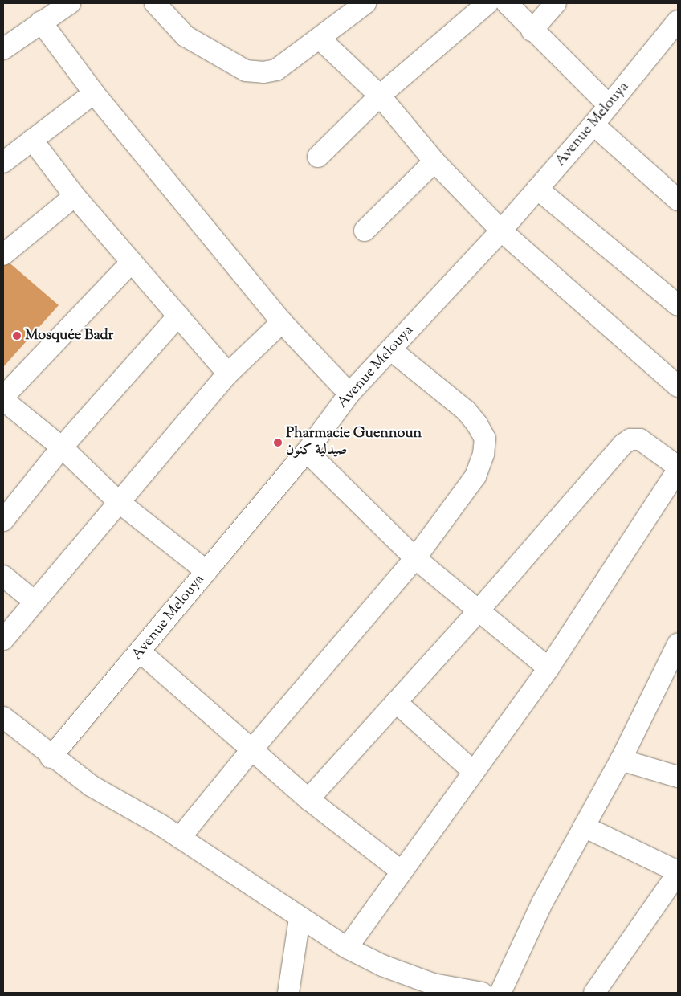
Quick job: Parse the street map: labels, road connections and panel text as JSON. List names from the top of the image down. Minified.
{"streets":{"street":["Avenue Melouya"]},"places":["Mosquée Badr","Pharmacie Guennoun صيدلية كنون"]}
